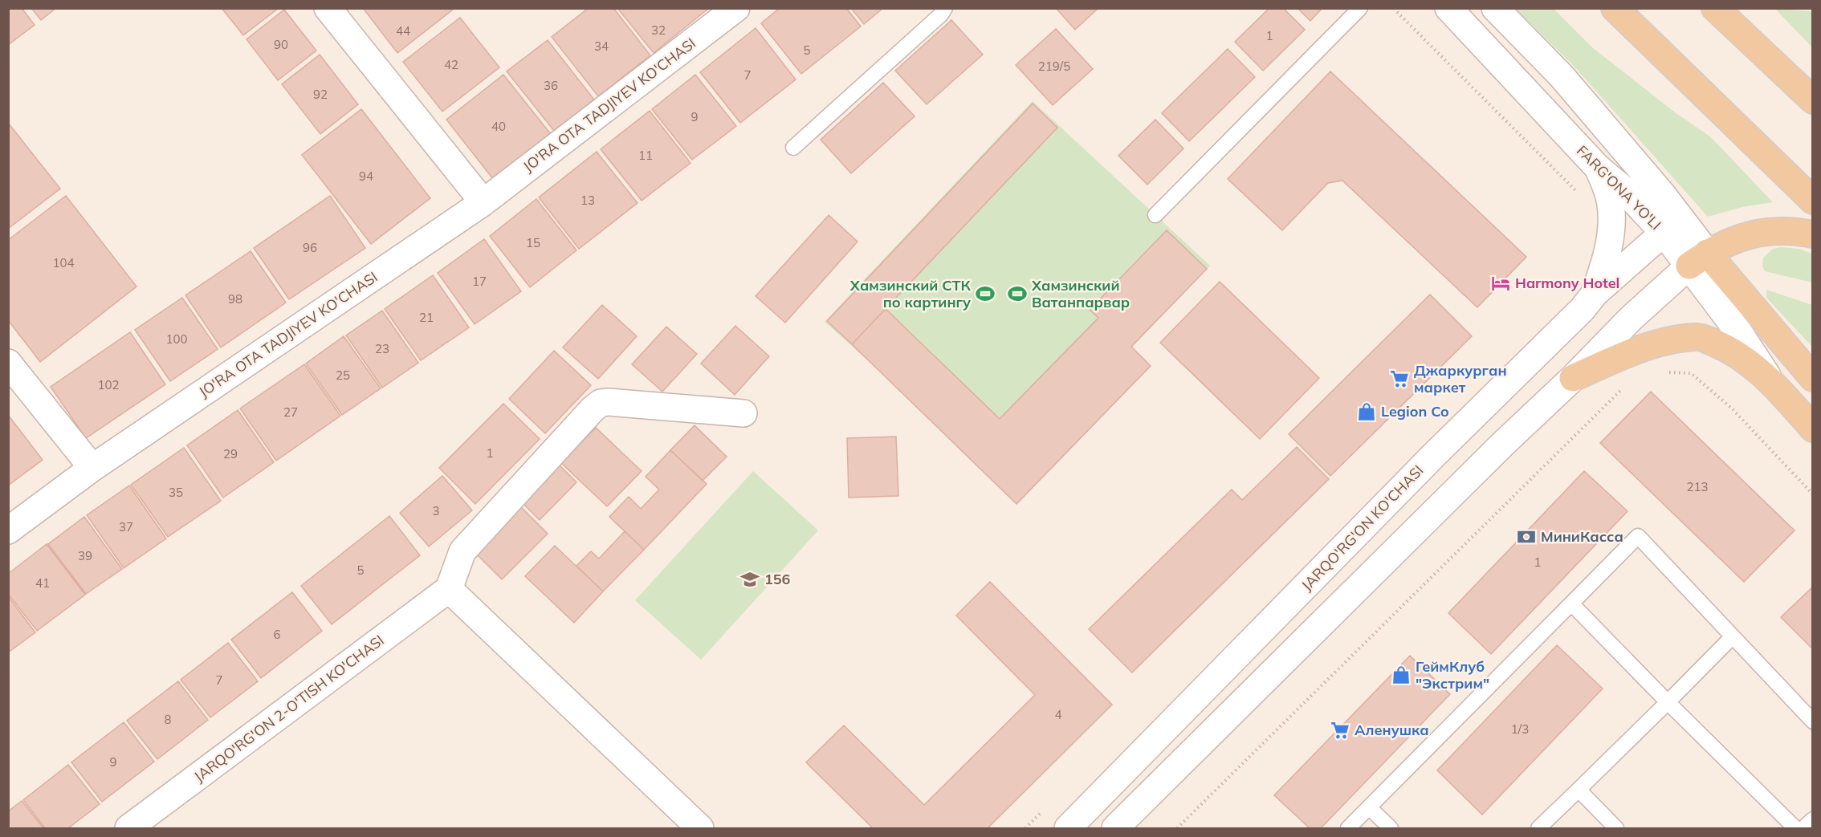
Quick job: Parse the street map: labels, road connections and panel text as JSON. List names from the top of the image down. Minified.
{"streets":{"street":["JO'RA OTA TADJIYEV KO'CHASI","FARG'ONA YO'LI","JARQO'RG'ON KO'CHASI","JARQO'RG'ON 2-O'TISH KO'CHASI"]},"crossings":[["FARG'ONA YO'LI","JARQO'RG'ON KO'CHASI"]],"places":{"hotel":["Harmony Hotel"],"sports":["Хамзинский СТК по картингу","Хамзинский Ватанпарвар"],"supermarket":["Джаркурган маркет","Аленушка"],"shop":["Legion Co","ГеймКлуб \"Экстрим\""],"bank":["МиниКасса"],"school or university":["156"]},"house_numbers":["32","44","1","90","34","5","42","219/5","7","36","92","9","40","11","94","13","15","96","104","17","98","21","100","23","25","102","27","1","29","213","35","3","37","39","1","5","41","6","7","4","8","1/3","9"]}
